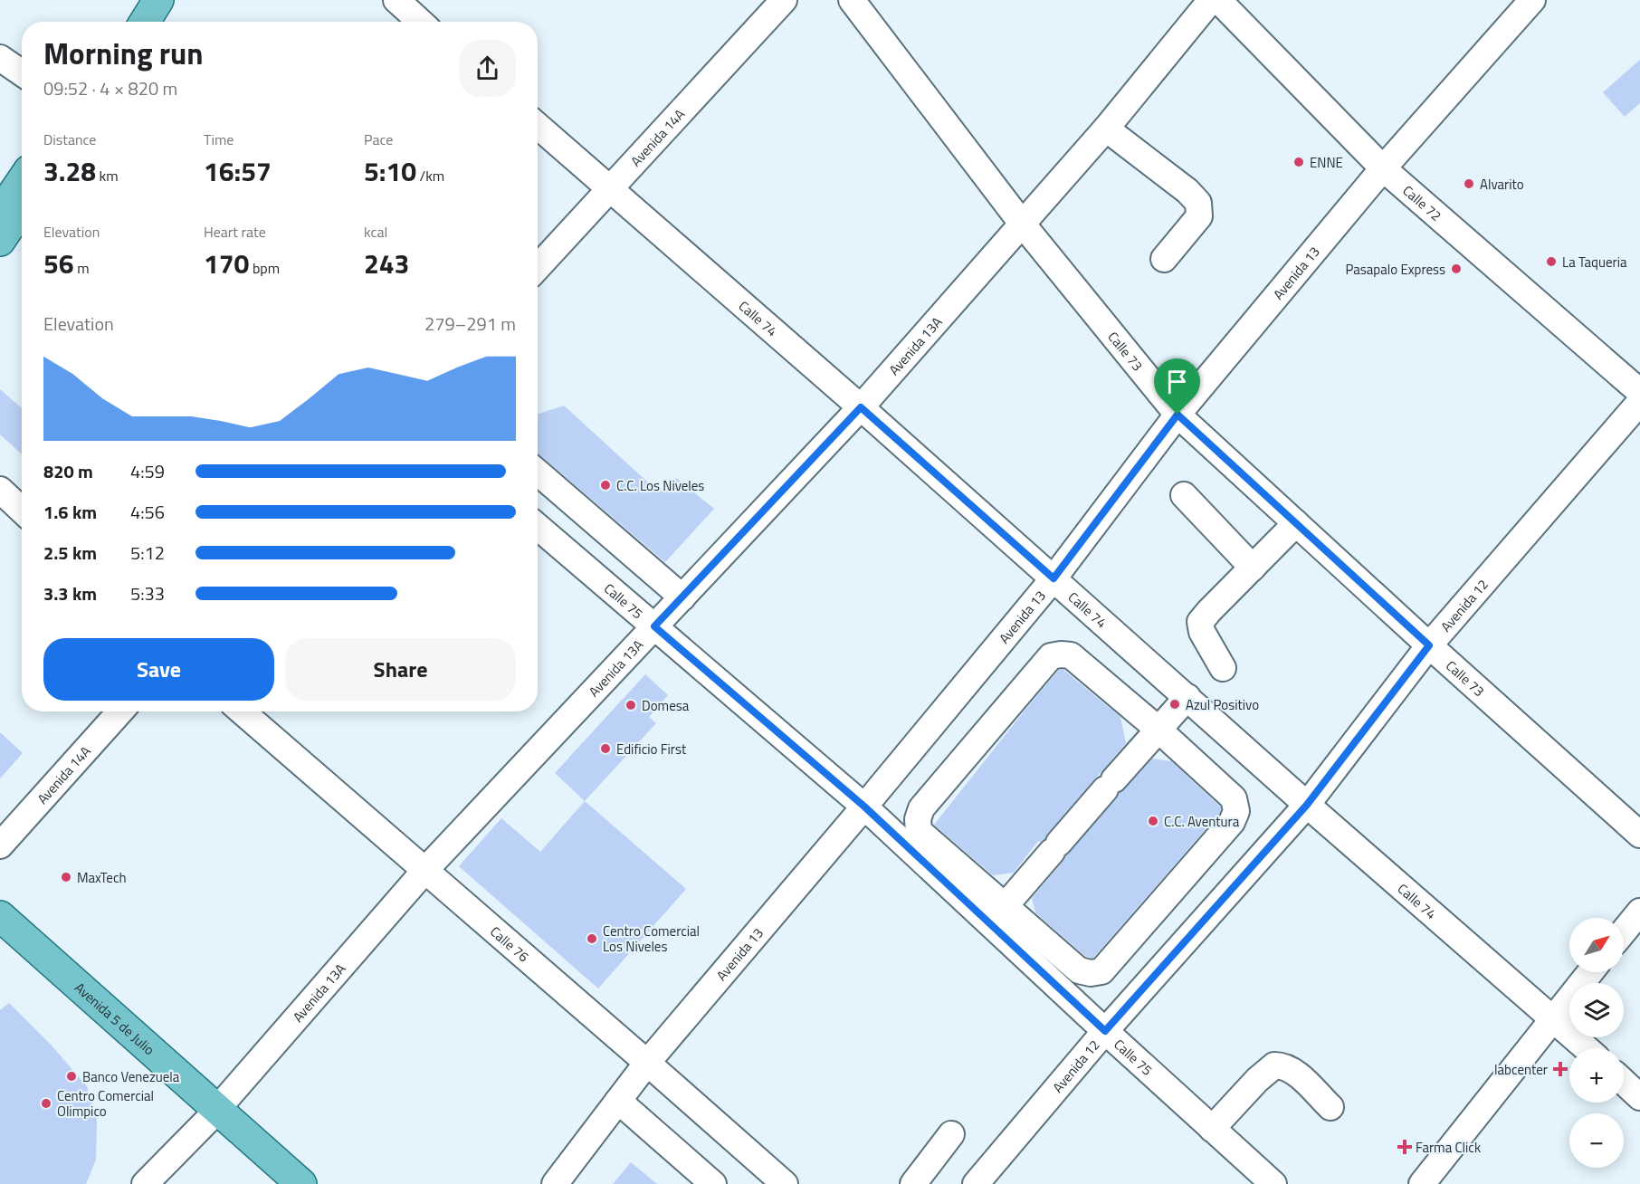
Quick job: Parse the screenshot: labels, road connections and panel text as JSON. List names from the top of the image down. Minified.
{"streets":{"main road":["Avenida 5 de Julio"],"street":["Avenida 14A","Calle 72","Avenida 13","Calle 74","Avenida 13A","Calle 73","Calle 75","Avenida 12","Calle 76"]},"crossings":[["Avenida 14A","Calle 74"],["Calle 72","Avenida 13"],["Avenida 13","Calle 74"],["Avenida 13","Calle 73"],["Avenida 13","Calle 75"],["Avenida 13","Calle 76"],["Calle 74","Avenida 13A"],["Calle 74","Avenida 12"],["Avenida 13A","Calle 73"],["Avenida 13A","Calle 75"],["Avenida 13A","Calle 76"],["Avenida 13A","Avenida 5 de Julio"],["Calle 73","Avenida 12"],["Calle 75","Avenida 12"]],"places":{"other":["ENNE","Alvarito","La Taqueria","Pasapalo Express","C.C. Los Niveles","Azul Positivo","Domesa","Edificio First","C.C. Aventura","MaxTech","Centro Comercial Los Niveles","Banco Venezuela","Centro Comercial Olimpico"],"health":["labcenter","Farma Click"]},"north":"top right","page":{"heading":["Morning run","09:52 · 4 × 820 m"],"stats":[["Distance","3.28 km"],["Time","16:57"],["Pace","5:10 /km"],["Elevation","56 m"],["Heart rate","170 bpm"],["kcal","243"]],"chart":["Elevation","279–291 m"],"list":[{"name":"820 m","note":"4:59"},{"name":"1.6 km","note":"4:56"},{"name":"2.5 km","note":"5:12"},{"name":"3.3 km","note":"5:33"}],"buttons":["Save","Share"],"map_buttons":["+","−"]}}
